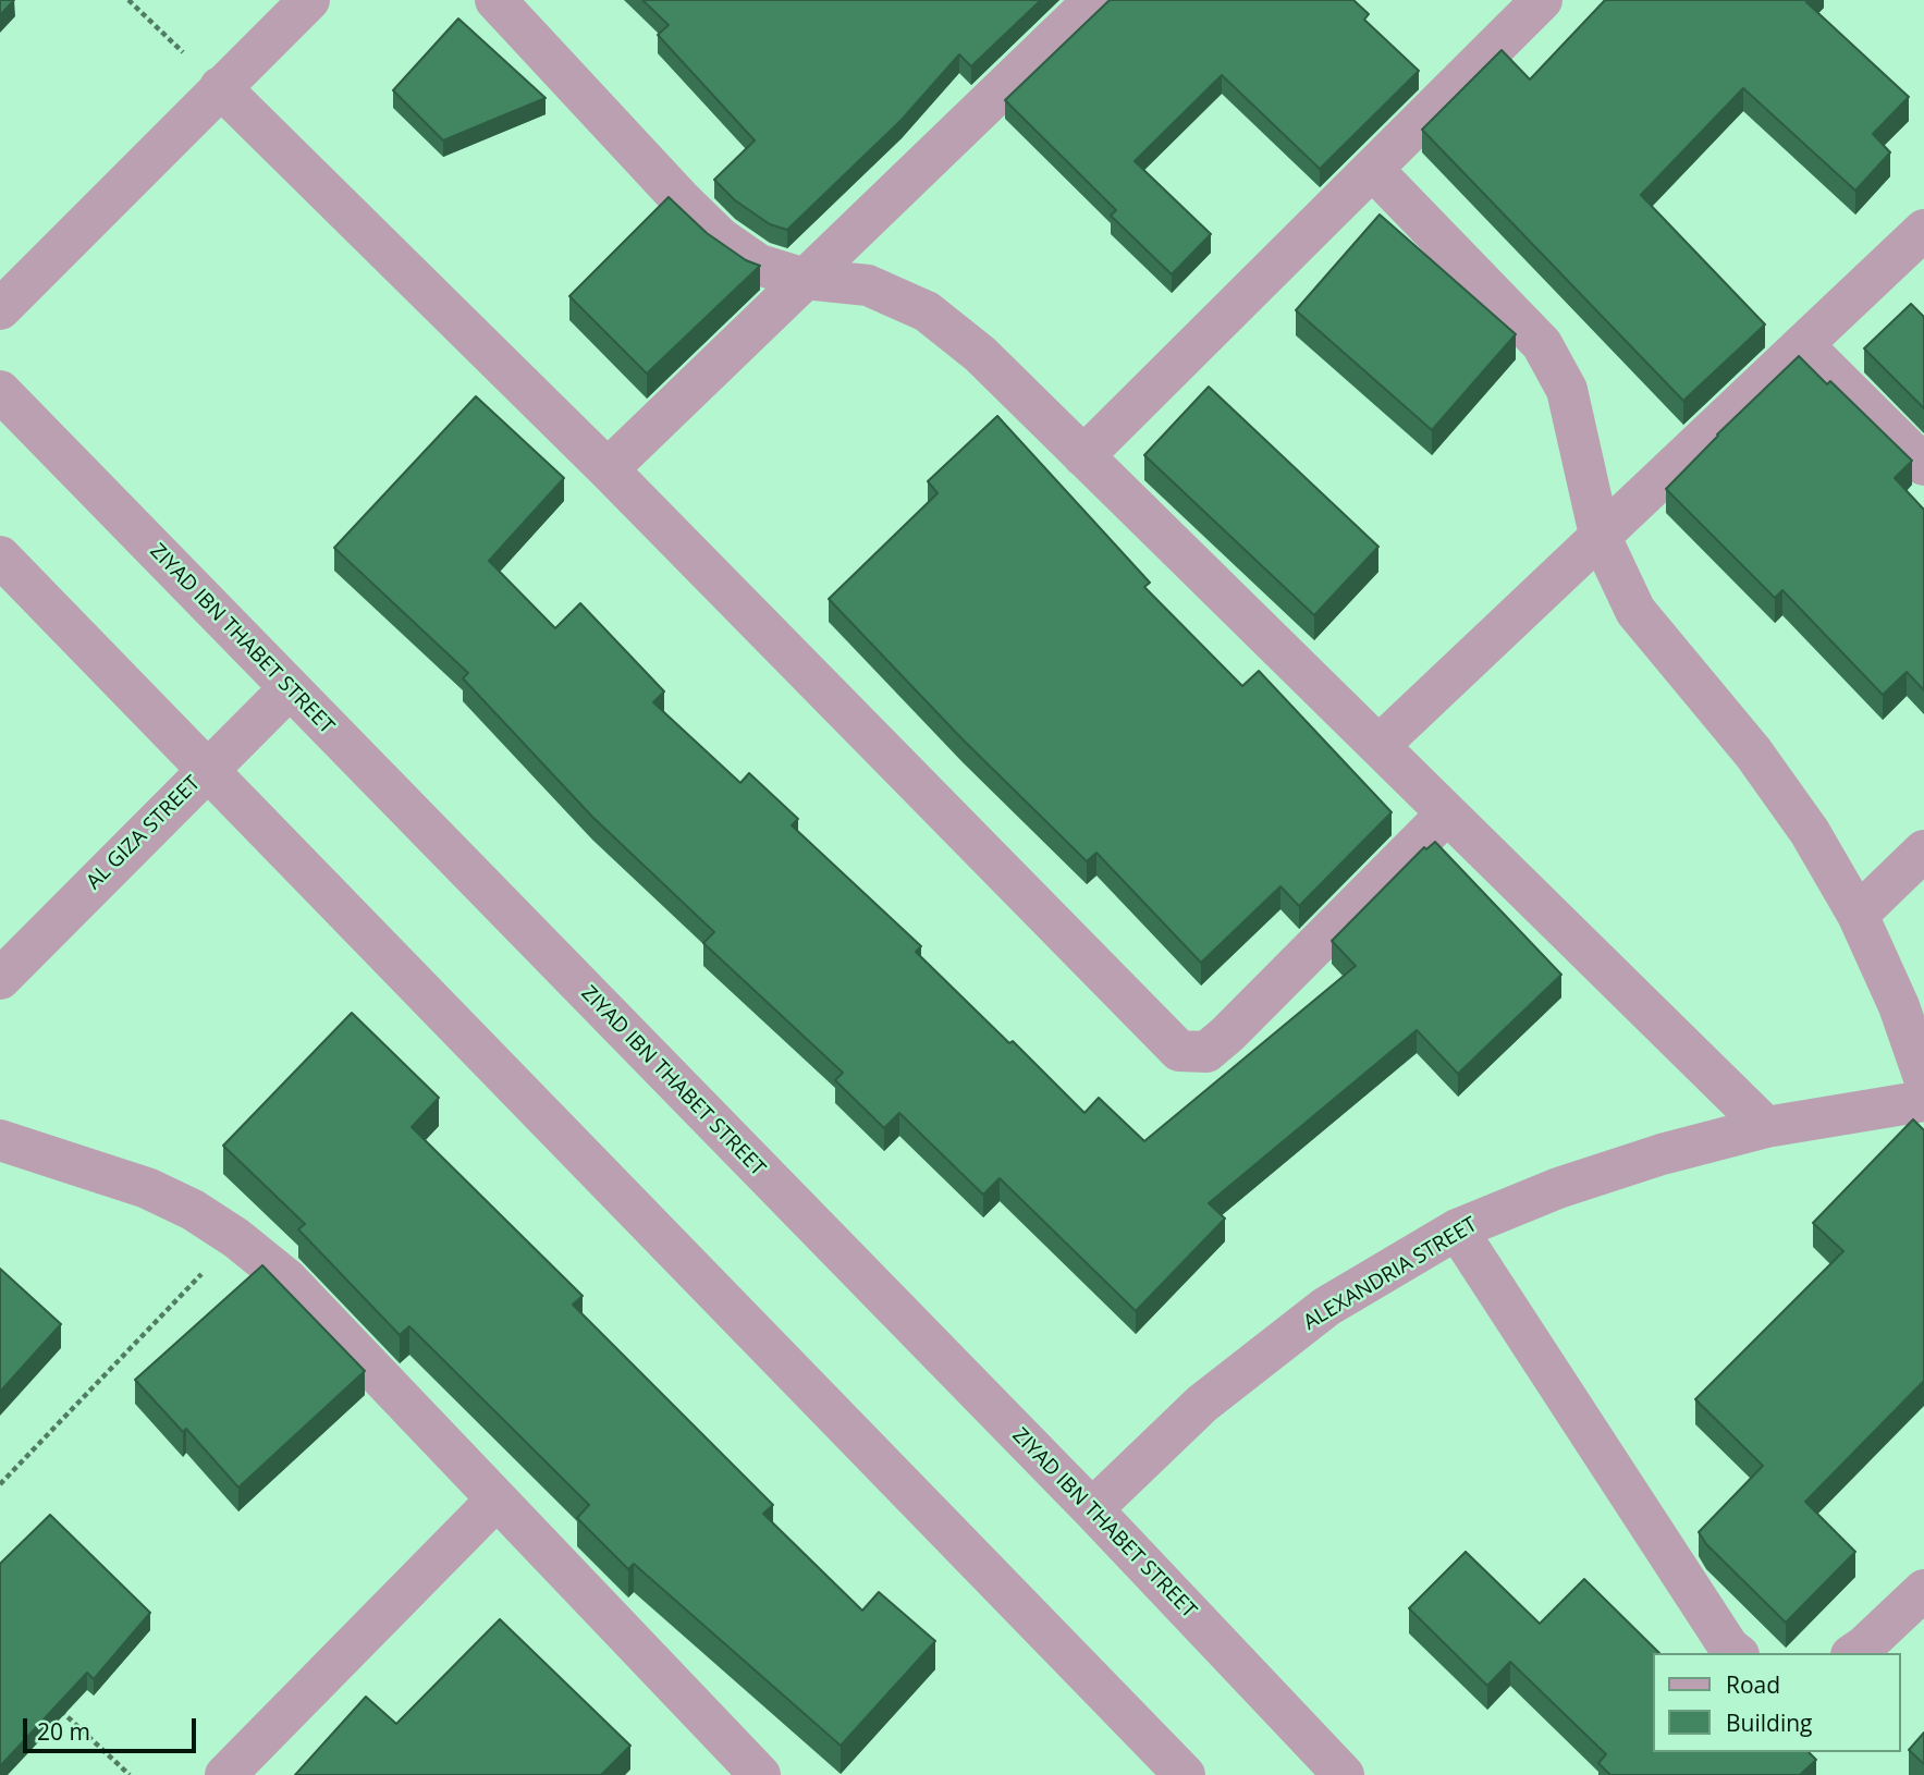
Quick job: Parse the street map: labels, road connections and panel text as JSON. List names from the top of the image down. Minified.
{"streets":{"street":["ZIYAD IBN THABET STREET","AL GIZA STREET","ALEXANDRIA STREET"]},"crossings":[["ZIYAD IBN THABET STREET","AL GIZA STREET"],["ZIYAD IBN THABET STREET","ALEXANDRIA STREET"]],"legend":["Road","Building"],"scale_bar":"20 m"}
